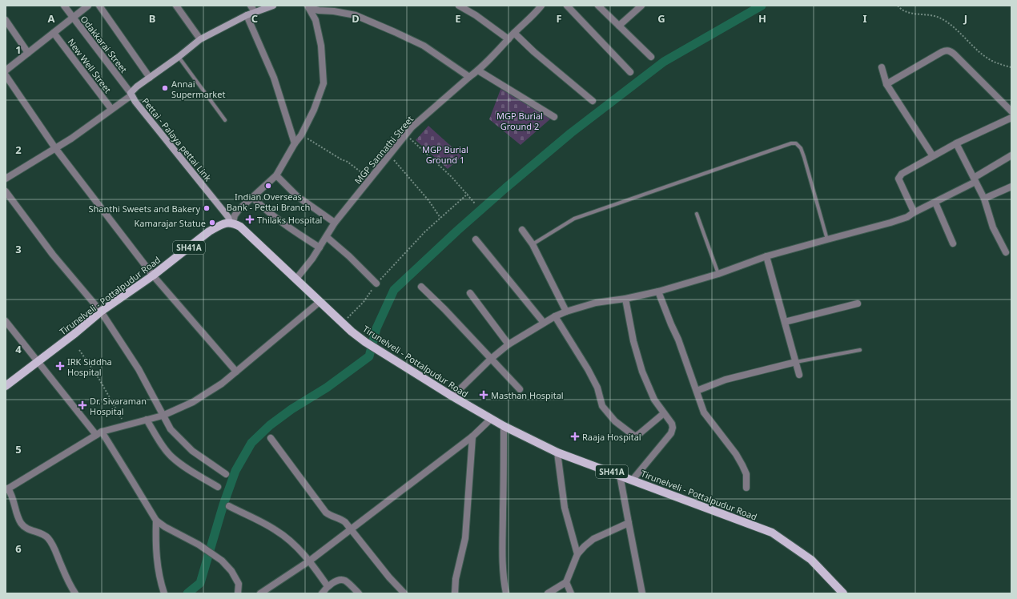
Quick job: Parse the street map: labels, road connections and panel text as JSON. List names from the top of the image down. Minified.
{"streets":{"main road":["SH41A","Tirunelveli - Pottalpudur Road"],"street":["Odakkarai Street","New Well Street","Pettai - Palaya pettai Link","MGP Sannathi Street"]},"crossings":[["Odakkarai Street","Pettai - Palaya pettai Link"],["Pettai - Palaya pettai Link","Tirunelveli - Pottalpudur Road"],["MGP Sannathi Street","Tirunelveli - Pottalpudur Road"]],"parks":["MGP Burial Ground 2","MGP Burial Ground 1"],"places":{"other":["Annai Supermarket","Indian Overseas Bank - Pettai Branch","Shanthi Sweets and Bakery","Kamarajar Statue"],"health":["Thilaks Hospital","IRK Siddha Hospital","Masthan Hospital","Dr. Sivaraman Hospital","Raaja Hospital"]},"grid":{"columns":["A","B","C","D","E","F","G","H","I","J"],"rows":["1","2","3","4","5","6"]}}
